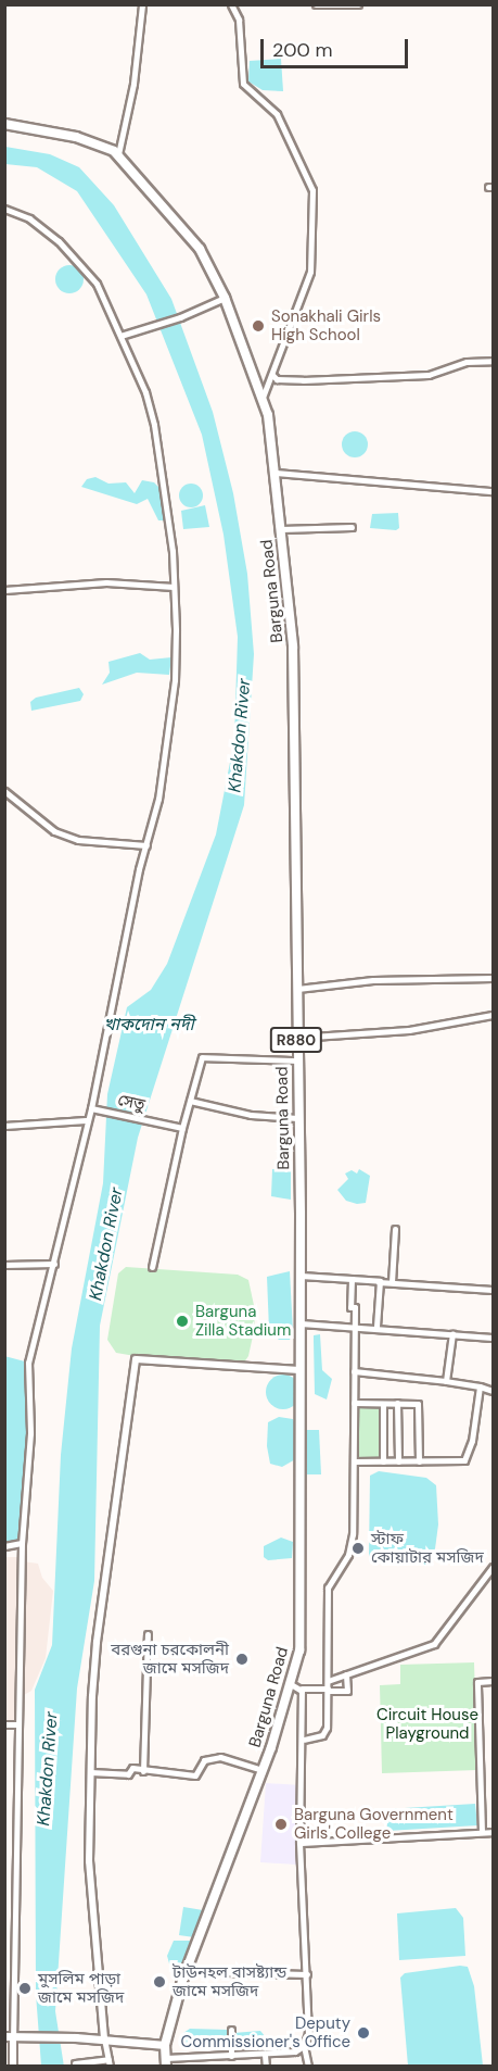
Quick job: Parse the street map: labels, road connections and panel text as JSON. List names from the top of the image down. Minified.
{"streets":{"main road":["Barguna Road","R880"],"street":["সেতু"]},"water":["Khakdon River","খাকদোন নদী"],"parks":["Circuit House Playground"],"places":["Sonakhali Girls High School","Barguna Zilla Stadium","স্টাফ কোয়াটার মসজিদ","বরগুনা চরকোলনী জামে মসজিদ","Barguna Government Girls' College","টাউনহল বাসষ্ট্যান্ড জামে মসজিদ","মুসলিম পাড়া জামে মসজিদ","Deputy Commissioner's Office"],"scale_bar":"200 m"}
